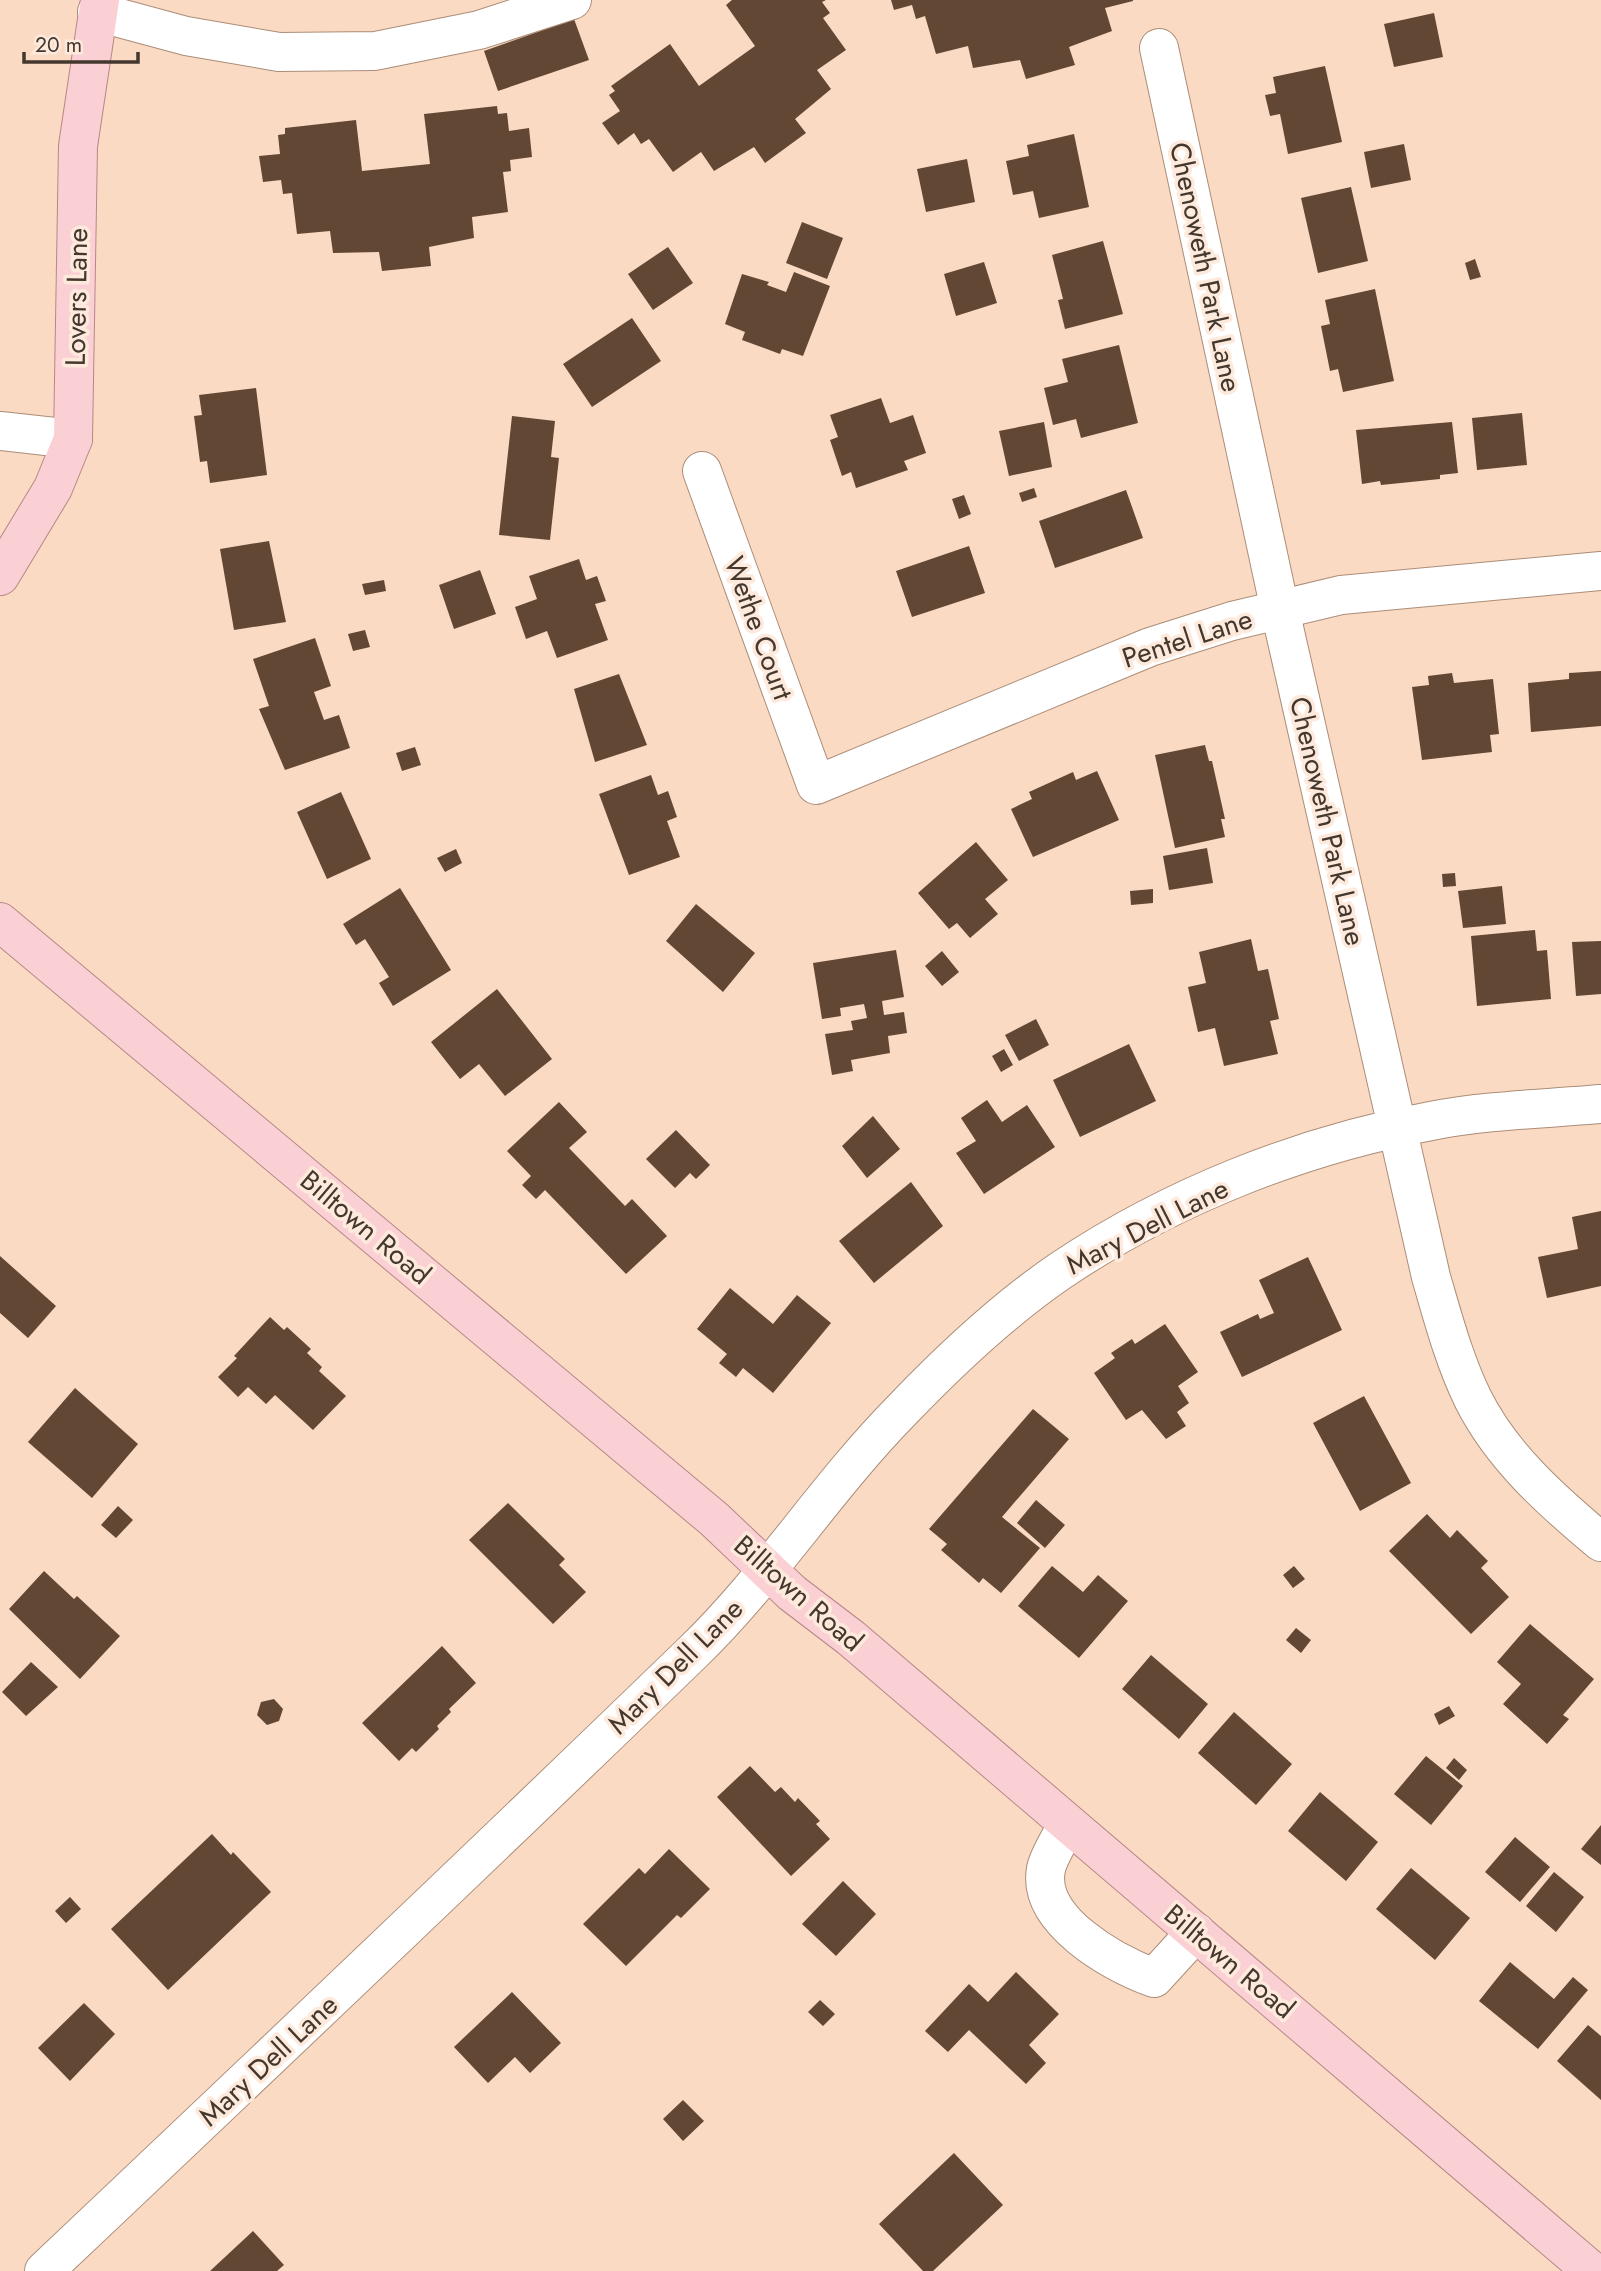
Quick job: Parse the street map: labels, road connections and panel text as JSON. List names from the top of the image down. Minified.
{"streets":{"main road":["Lovers Lane","Billtown Road"],"street":["Chenoweth Park Lane","Wethe Court","Pentel Lane","Mary Dell Lane"]},"crossings":[["Chenoweth Park Lane","Pentel Lane"],["Chenoweth Park Lane","Mary Dell Lane"],["Wethe Court","Pentel Lane"],["Mary Dell Lane","Billtown Road"]],"scale_bar":"20 m"}
